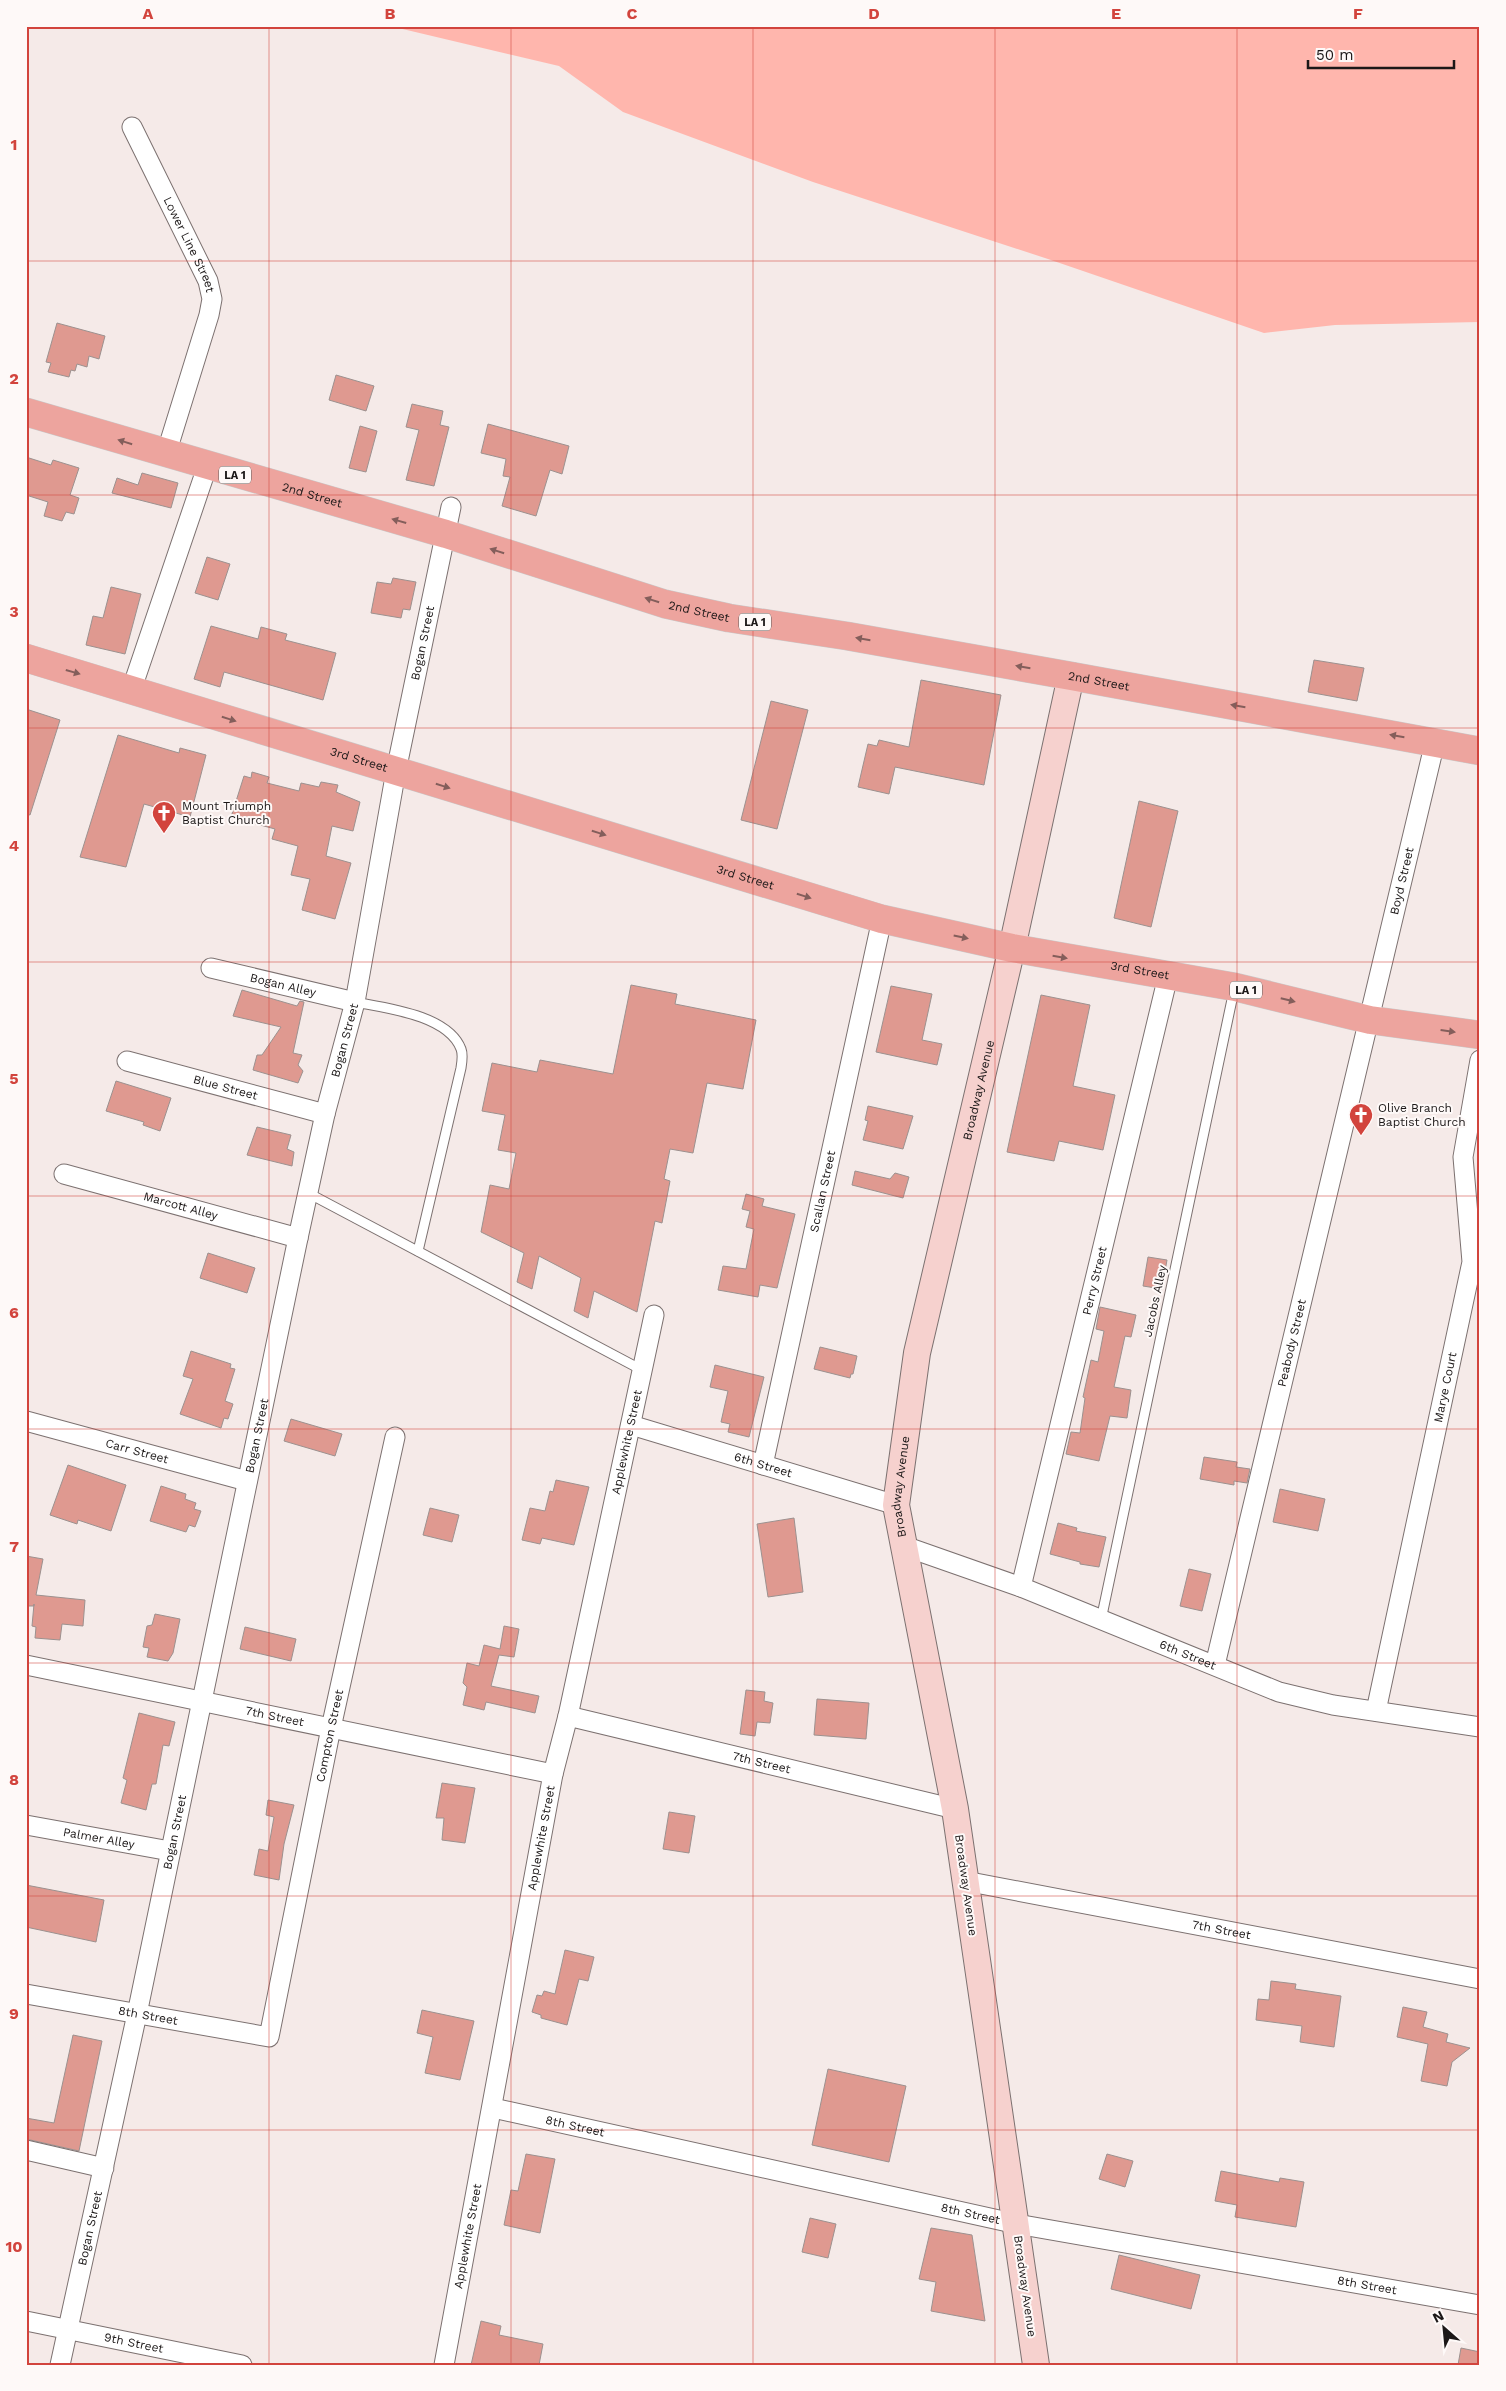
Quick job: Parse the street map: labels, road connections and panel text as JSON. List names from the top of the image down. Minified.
{"streets":{"main road":["LA 1","2nd Street","3rd Street","Broadway Avenue"],"street":["Lower Line Street","Bogan Street","Boyd Street","Bogan Alley","Blue Street","Scallan Street","Marcott Alley","Perry Street","Peabody Street","Marye Court","Applewhite Street","Carr Street","6th Street","7th Street","Compton Street","Palmer Alley","8th Street","9th Street"],"lane":["Jacobs Alley"]},"crossings":[["Lower Line Street","2nd Street"],["2nd Street","Bogan Street"],["2nd Street","Boyd Street"],["2nd Street","Broadway Avenue"],["Bogan Street","3rd Street"],["Bogan Street","Bogan Alley"],["Bogan Street","Blue Street"],["Bogan Street","Marcott Alley"],["Bogan Street","Carr Street"],["Bogan Street","7th Street"],["Bogan Street","Palmer Alley"],["Bogan Street","8th Street"],["Bogan Street","9th Street"],["3rd Street","Boyd Street"],["3rd Street","Broadway Avenue"],["3rd Street","Scallan Street"],["3rd Street","Perry Street"],["3rd Street","Jacobs Alley"],["3rd Street","Peabody Street"],["Boyd Street","Peabody Street"],["Broadway Avenue","6th Street"],["Broadway Avenue","7th Street"],["Broadway Avenue","8th Street"],["Scallan Street","6th Street"],["Perry Street","6th Street"],["Jacobs Alley","6th Street"],["Peabody Street","6th Street"],["Marye Court","6th Street"],["Applewhite Street","6th Street"],["Applewhite Street","7th Street"],["Applewhite Street","8th Street"],["7th Street","Compton Street"],["Compton Street","8th Street"]],"one_way":["2nd Street","3rd Street"],"places":{"church":["Mount Triumph Baptist Church","Olive Branch Baptist Church"]},"scale_bar":"50 m","north":"top left","grid":{"columns":["A","B","C","D","E","F"],"rows":["1","2","3","4","5","6","7","8","9","10"]}}
